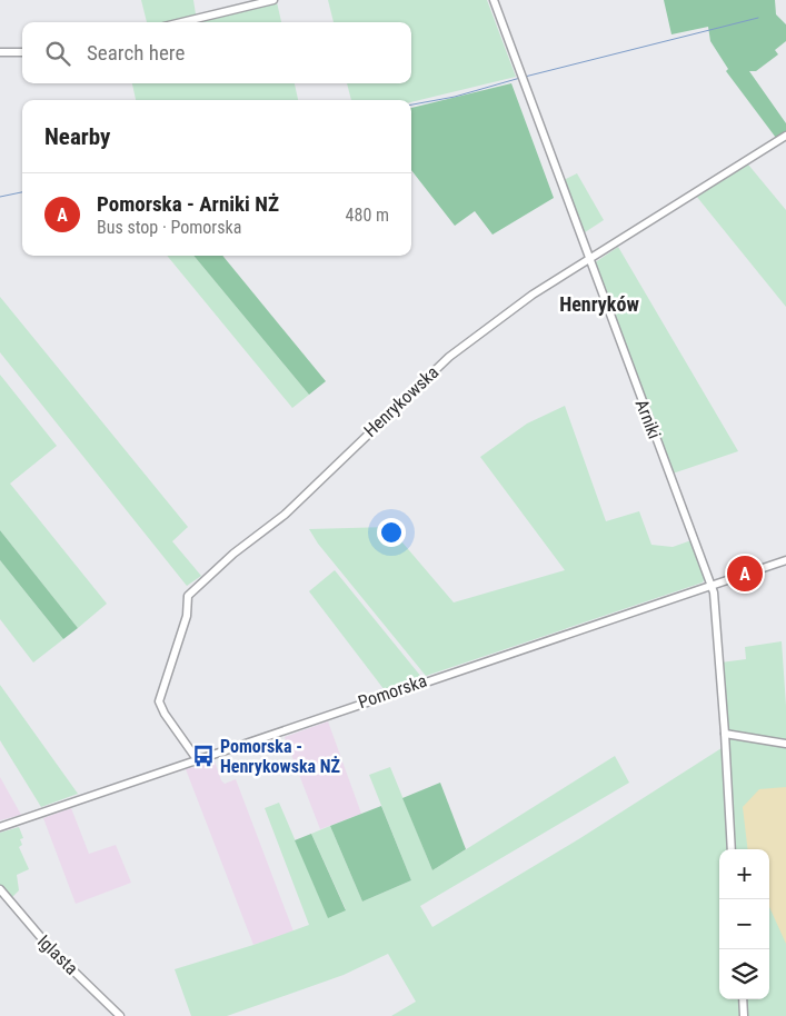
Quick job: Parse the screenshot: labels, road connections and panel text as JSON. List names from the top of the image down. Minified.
{"streets":{"street":["Henrykowska","Arniki","Pomorska","Iglasta"]},"crossings":[["Henrykowska","Arniki"],["Henrykowska","Pomorska"],["Arniki","Pomorska"]],"districts":["Henryków"],"places":{"bus stop":["Pomorska - Henrykowska NŻ"]},"page":{"search":"Search here","heading":"Nearby","list":[{"mark":"A","name":"Pomorska - Arniki NŻ","note":"Bus stop · Pomorska","value":"480 m"}],"pins":"A","map_buttons":["+","−"]}}
